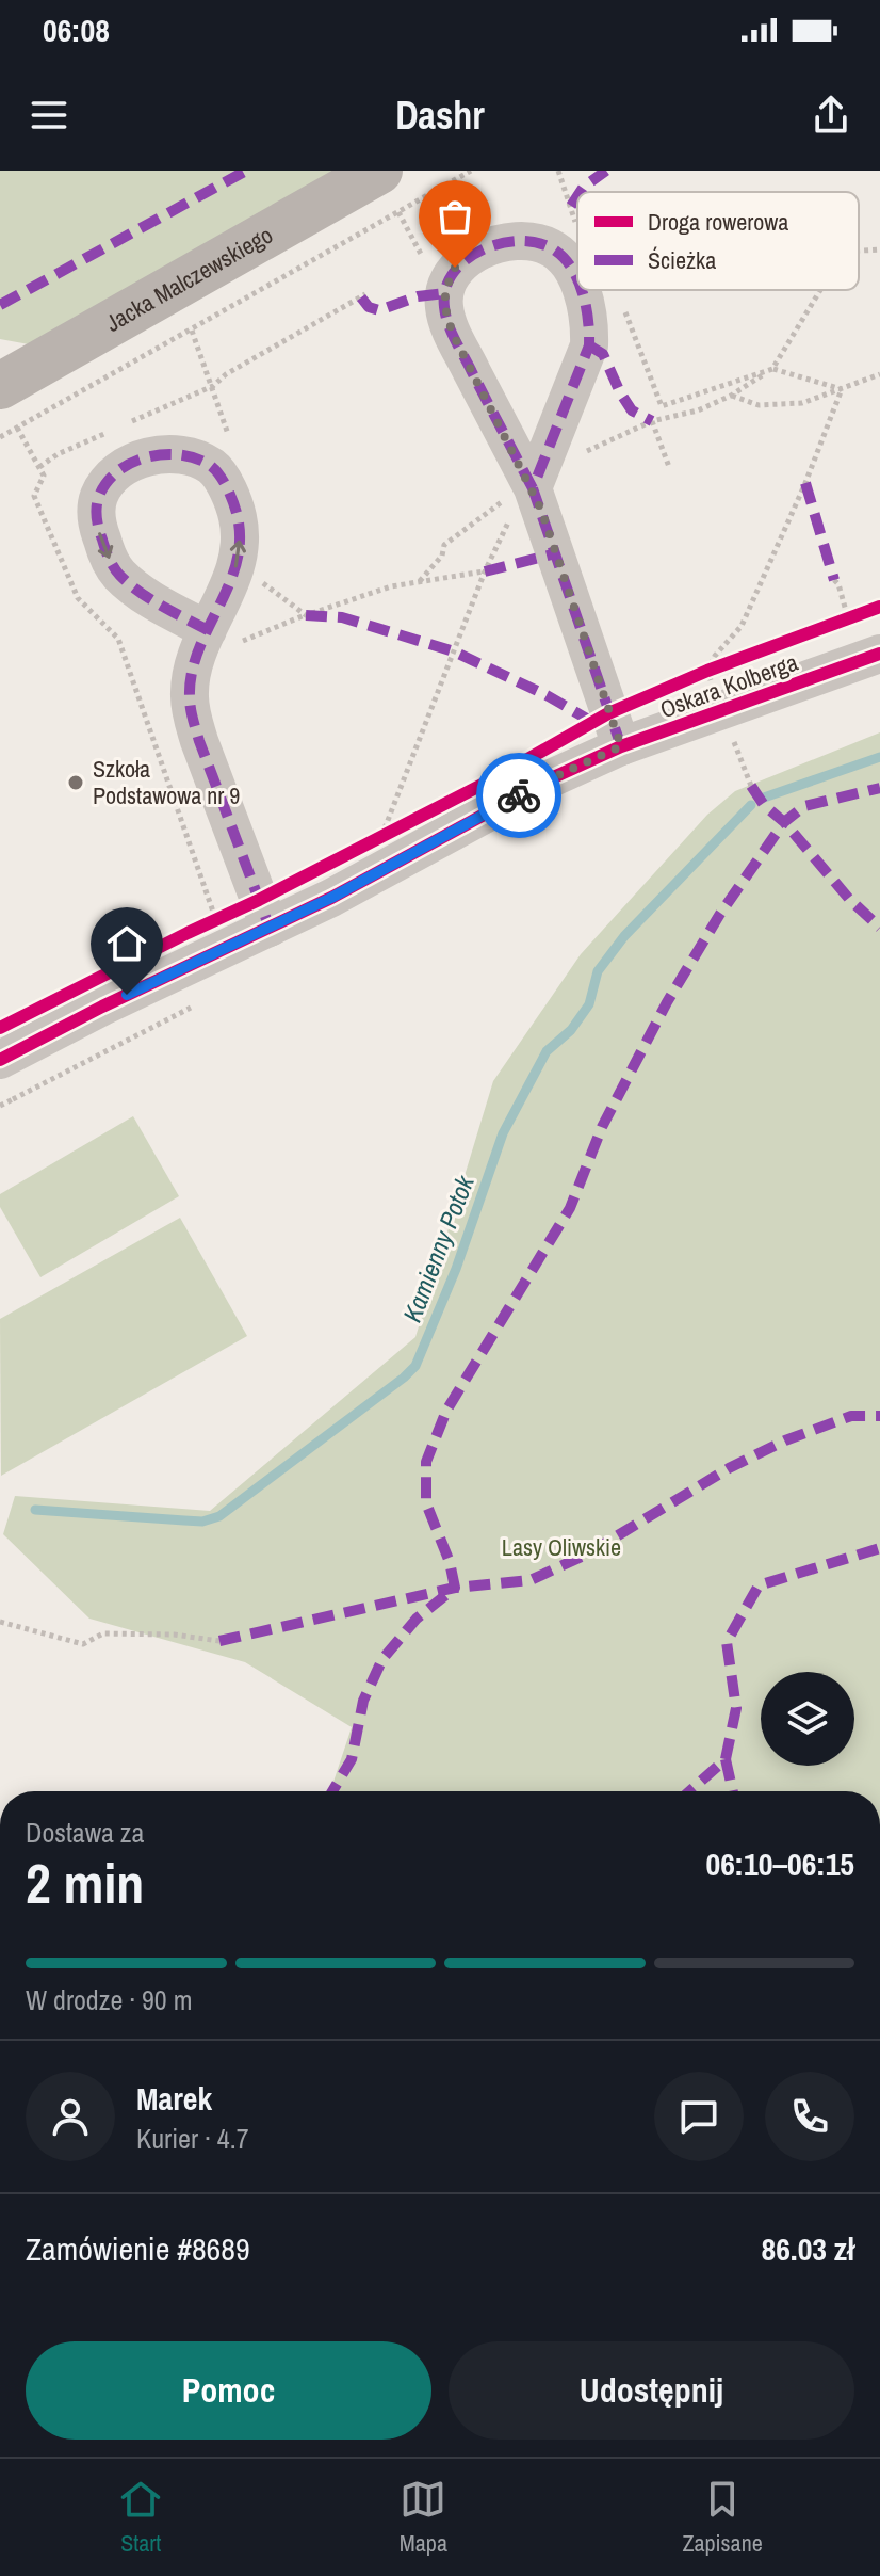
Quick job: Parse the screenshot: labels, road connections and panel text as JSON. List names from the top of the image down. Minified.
{"streets":{"main road":["Jacka Malczewskiego"],"street":["Oskara Kolberga"]},"water":["Kamienny Potok"],"parks":["Lasy Oliwskie"],"places":["Szkoła Podstawowa nr 9"],"legend":["Droga rowerowa","Ścieżka"],"page":{"status":"06:08","header":"Dashr","heading":["2 min","Dostawa za","06:10–06:15"],"panel":["Marek","Kurier · 4.7","Zamówienie #8689","86.03 zł"],"bar":"W drodze · 90 m","buttons":["Pomoc","Udostępnij"],"tabs":["Start","Mapa","Zapisane"]}}
